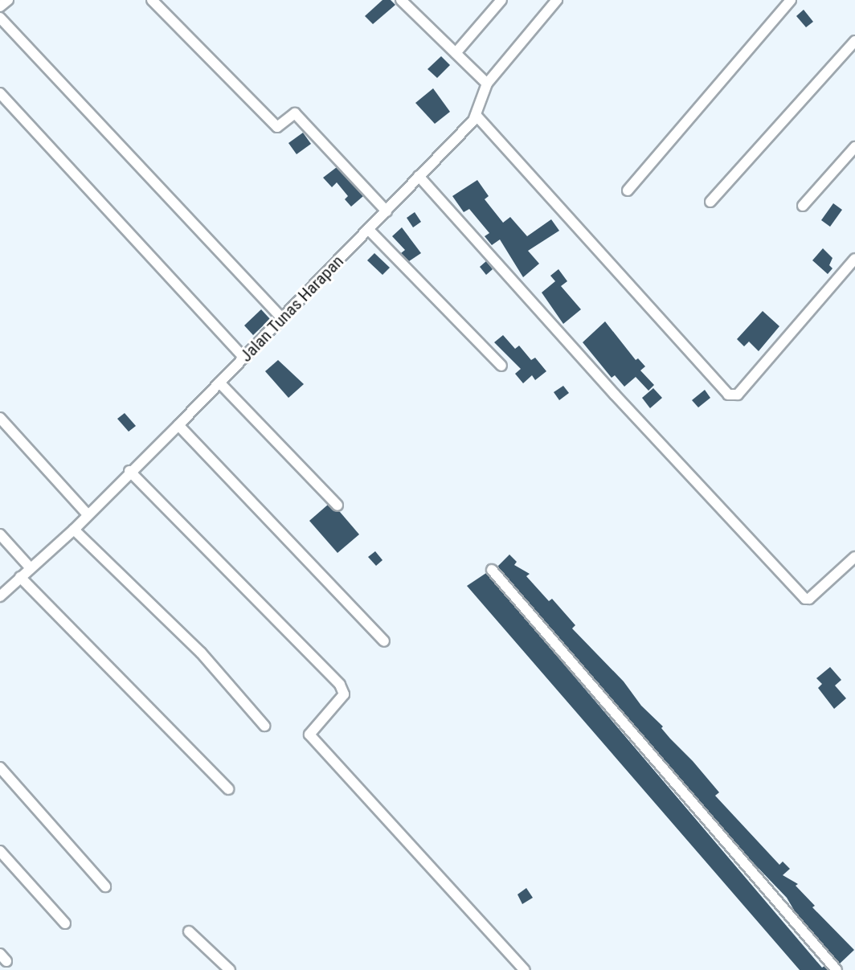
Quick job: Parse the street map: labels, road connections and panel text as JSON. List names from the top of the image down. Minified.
{"streets":{"street":["Jalan Tunas Harapan"]}}
